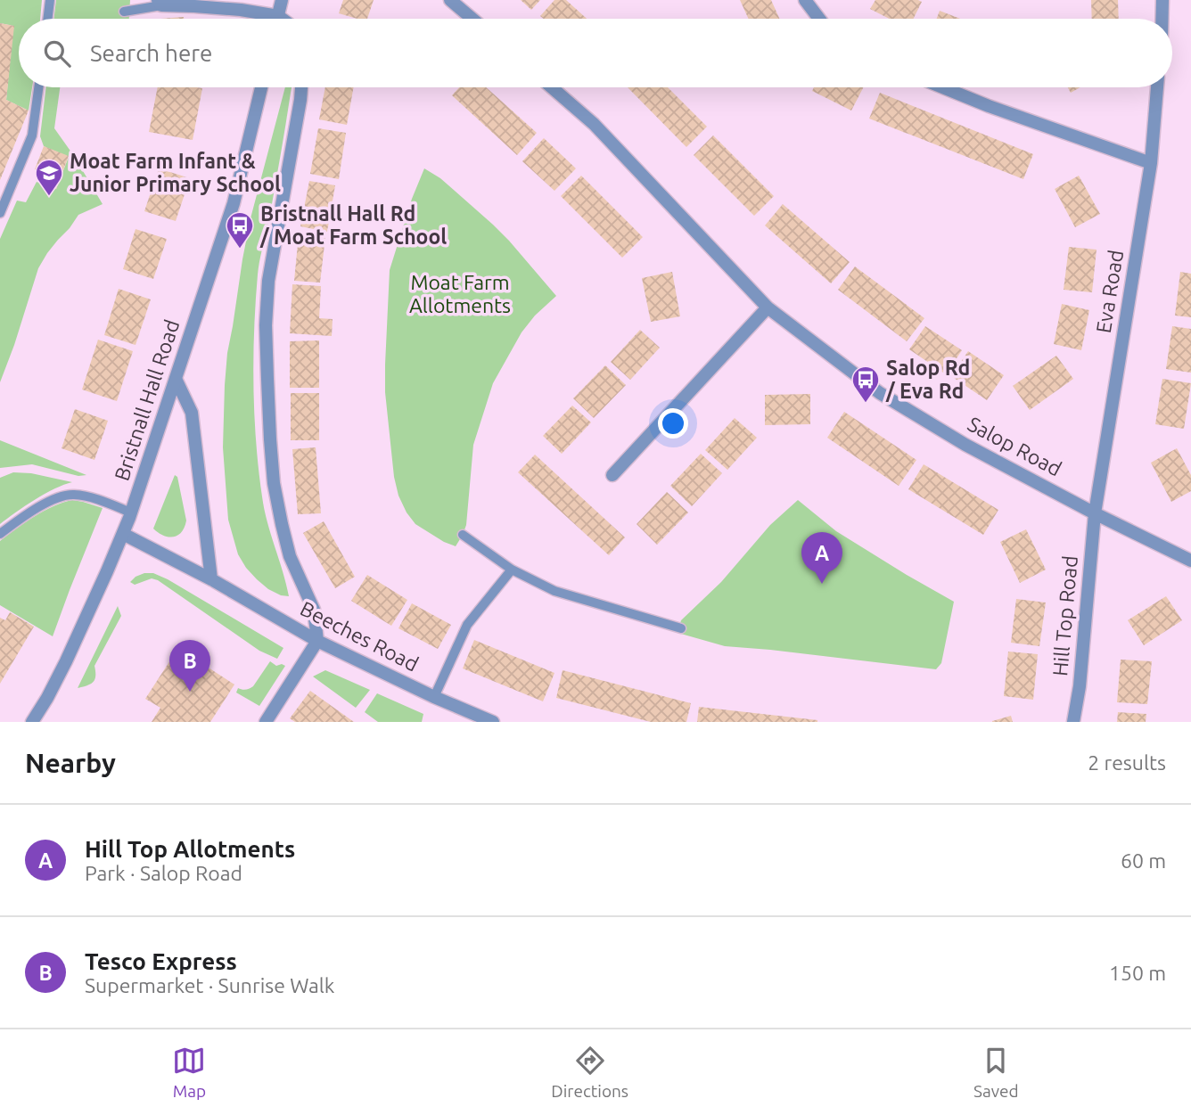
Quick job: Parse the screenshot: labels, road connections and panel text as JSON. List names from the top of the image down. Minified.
{"streets":{"street":["Eva Road","Bristnall Hall Road","Salop Road","Hill Top Road","Beeches Road"]},"crossings":[["Eva Road","Salop Road"],["Eva Road","Hill Top Road"],["Bristnall Hall Road","Beeches Road"],["Salop Road","Hill Top Road"]],"parks":["Moat Farm Allotments"],"places":{"school or university":["Moat Farm Infant & Junior Primary School"],"bus stop":["Bristnall Hall Rd / Moat Farm School","Salop Rd / Eva Rd"]},"page":{"search":"Search here","pins":["A","B"],"heading":["Nearby","2 results"],"list":[{"mark":"A","name":"Hill Top Allotments","note":"Park · Salop Road","value":"60 m"},{"mark":"B","name":"Tesco Express","note":"Supermarket · Sunrise Walk","value":"150 m"}],"nav":["Map","Directions","Saved"]}}
